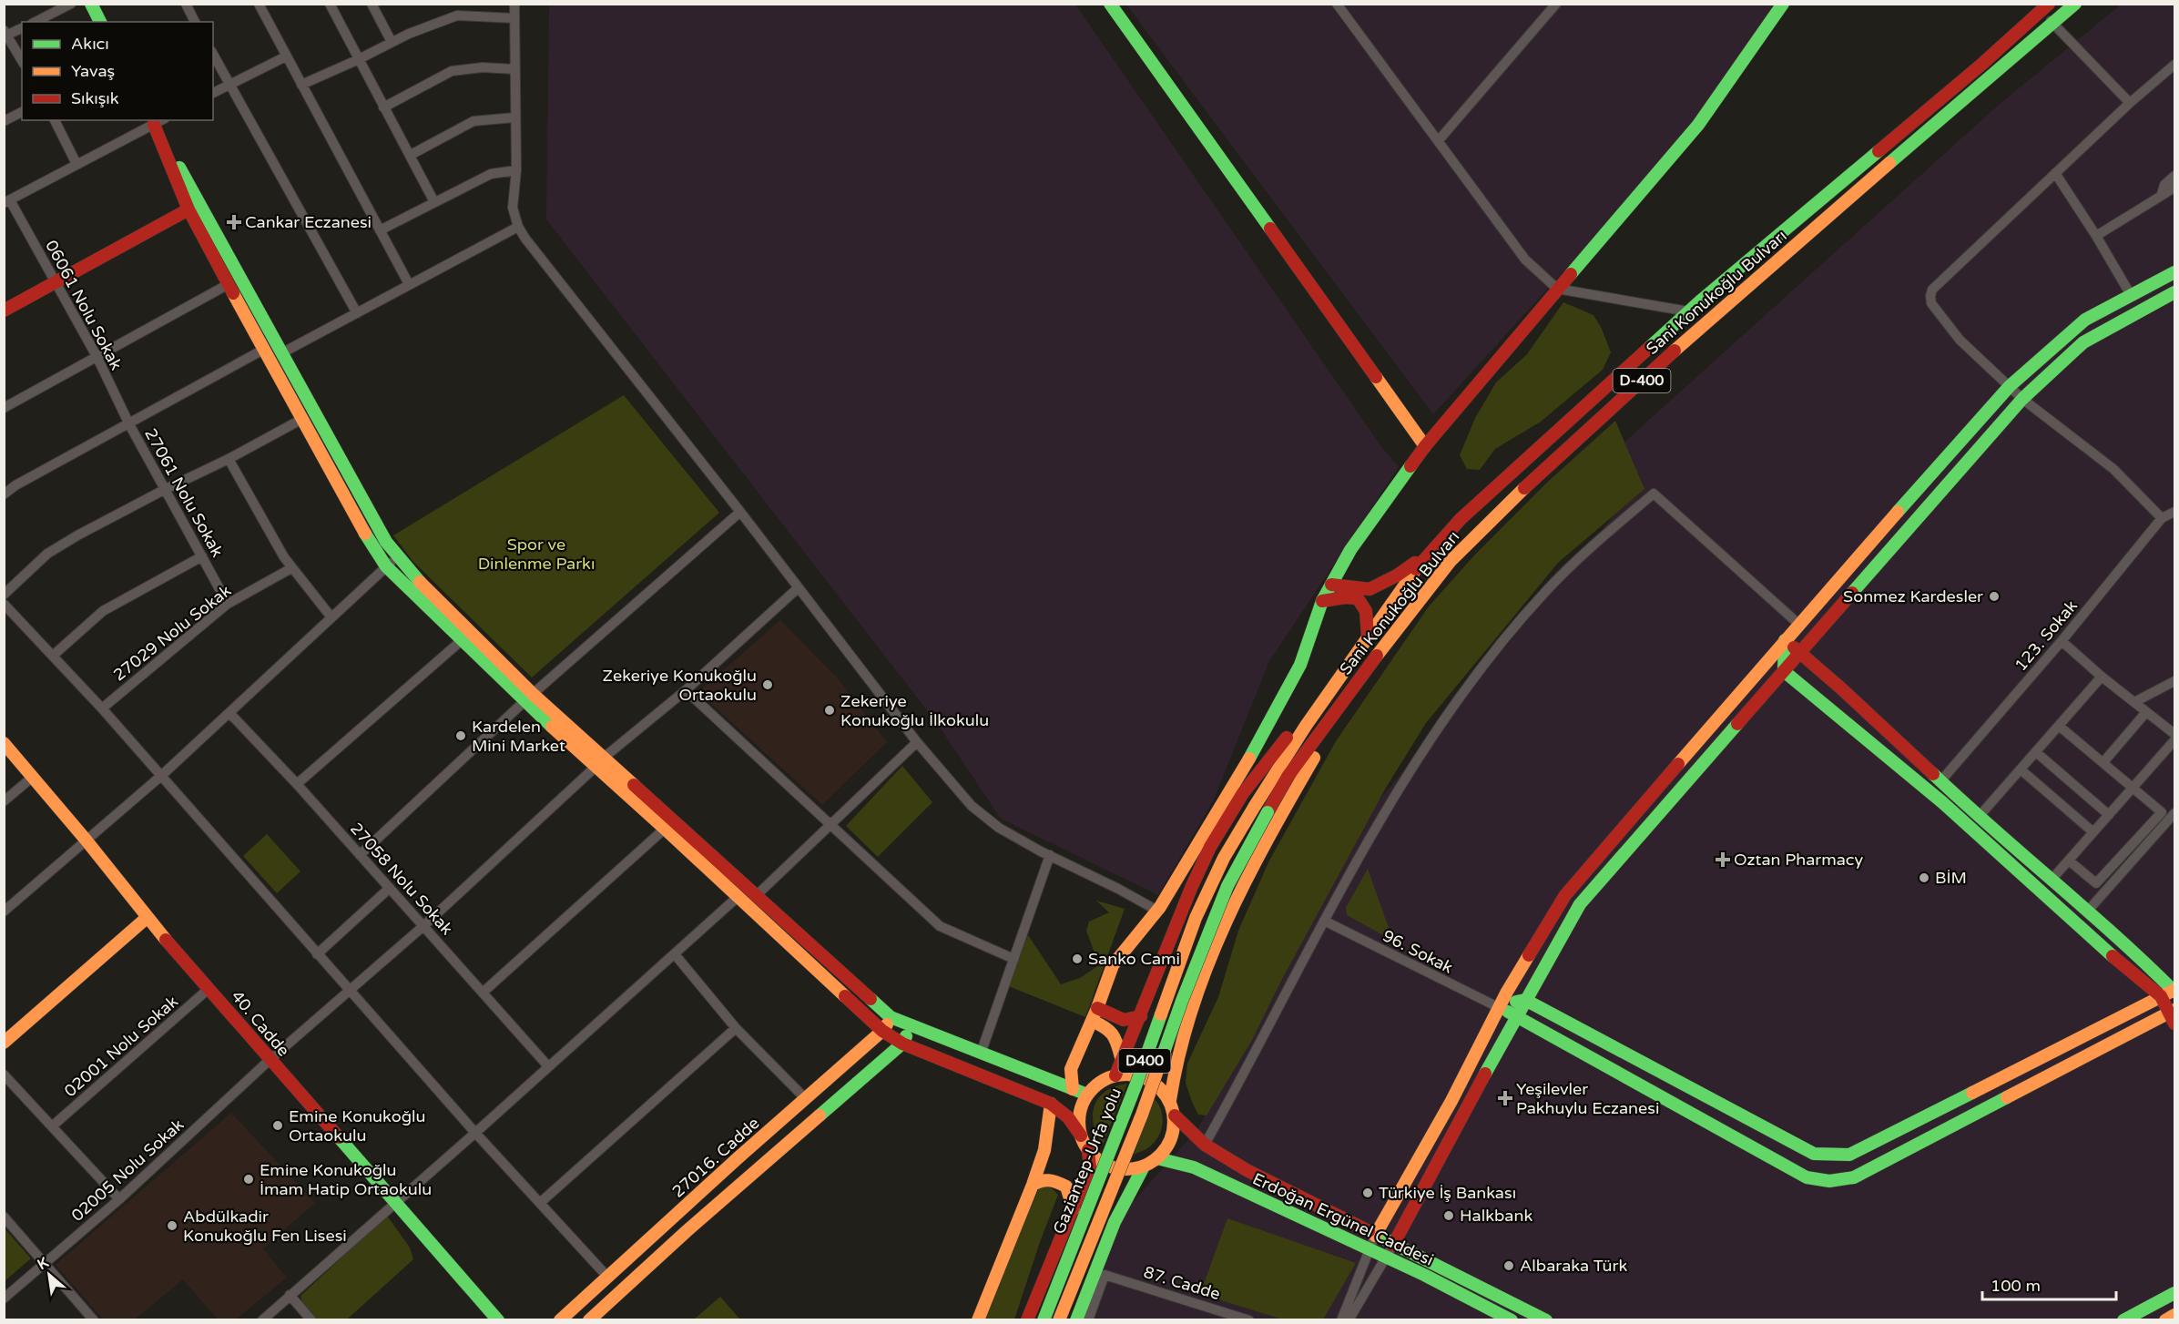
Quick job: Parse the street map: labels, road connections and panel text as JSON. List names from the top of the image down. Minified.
{"streets":{"main road":["Sani Konukoğlu Bulvarı","D-400","40. Cadde","D400","27016. Cadde","Gaziantep-Urfa yolu","Erdoğan Ergünel Caddesi"],"street":["06061 Nolu Sokak","27061 Nolu Sokak","27029 Nolu Sokak","123. Sokak","27058 Nolu Sokak","96. Sokak","02001 Nolu Sokak","02005 Nolu Sokak","87. Cadde"]},"crossings":[["Sani Konukoğlu Bulvarı","Gaziantep-Urfa yolu"],["06061 Nolu Sokak","27061 Nolu Sokak"],["27061 Nolu Sokak","27029 Nolu Sokak"],["27058 Nolu Sokak","02005 Nolu Sokak"],["40. Cadde","02001 Nolu Sokak"],["40. Cadde","02005 Nolu Sokak"]],"parks":["Spor ve Dinlenme Parkı"],"places":{"health":["Cankar Eczanesi","Oztan Pharmacy","Yeşilevler Pakhuylu Eczanesi"],"other":["Sonmez Kardesler","Zekeriye Konukoğlu Ortaokulu","Zekeriye Konukoğlu İlkokulu","Kardelen Mini Market","BİM","Sanko Cami","Emine Konukoğlu Ortaokulu","Emine Konukoğlu İmam Hatip Ortaokulu","Türkiye İş Bankası","Halkbank","Abdülkadir Konukoğlu Fen Lisesi","Albaraka Türk"]},"legend":["Akıcı","Yavaş","Sıkışık"],"scale_bar":"100 m","north":"top left"}
